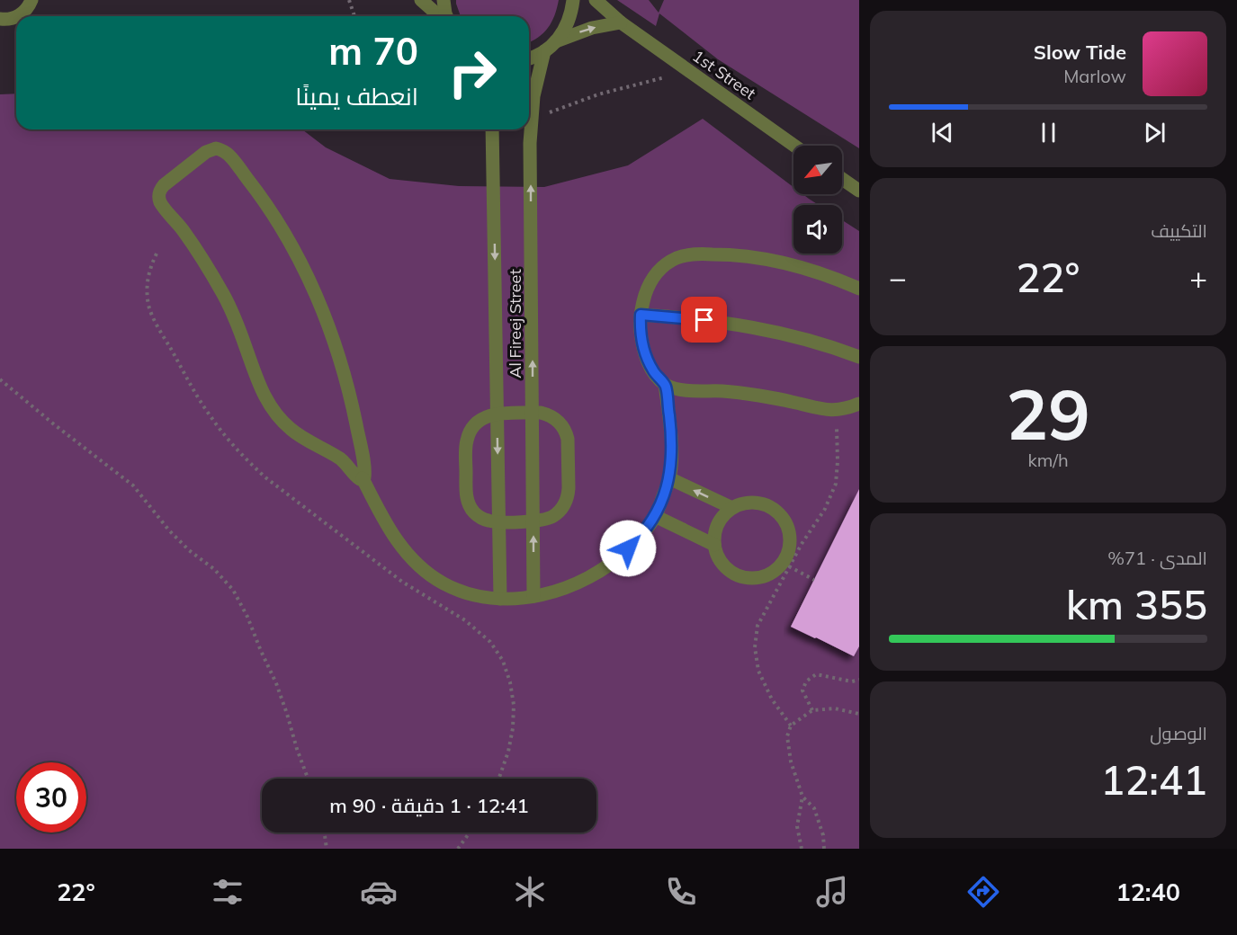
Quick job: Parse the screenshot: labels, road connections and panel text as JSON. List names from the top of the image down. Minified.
{"streets":{"street":["1st Street","Al Fireej Street"]},"north":"bottom left","page":{"turn":["70 m","انعطف يمينًا"],"song":["Slow Tide","Marlow"],"tile":["التكييف",["29","km/h"],["المدى · 71%","355 km"],["الوصول","12:41"]],"heat":["−","22°","+"],"limit":"30","trip":"12:41 · 1 دقيقة · 90 m","tabs":["12:40","22°"]}}
